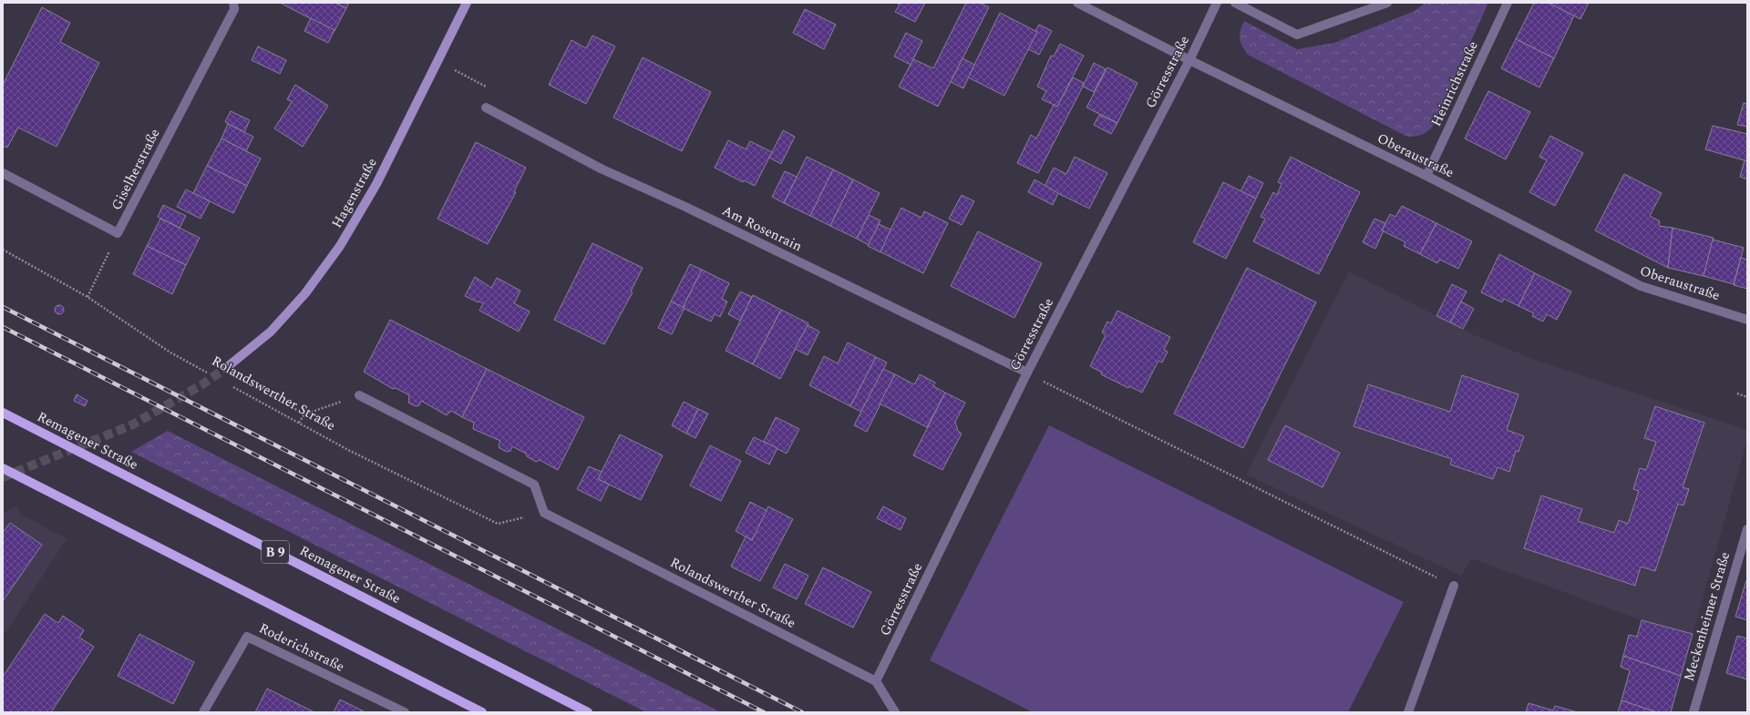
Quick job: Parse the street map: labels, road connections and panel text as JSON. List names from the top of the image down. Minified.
{"streets":{"main road":["Hagenstraße","Remagener Straße","B 9"],"street":["Görresstraße","Heinrichstraße","Oberaustraße","Giselherstraße","Am Rosenrain","Rolandswerther Straße","Meckenheimer Straße","Roderichstraße"]},"crossings":[["Görresstraße","Oberaustraße"],["Görresstraße","Am Rosenrain"],["Görresstraße","Rolandswerther Straße"],["Heinrichstraße","Oberaustraße"]]}
